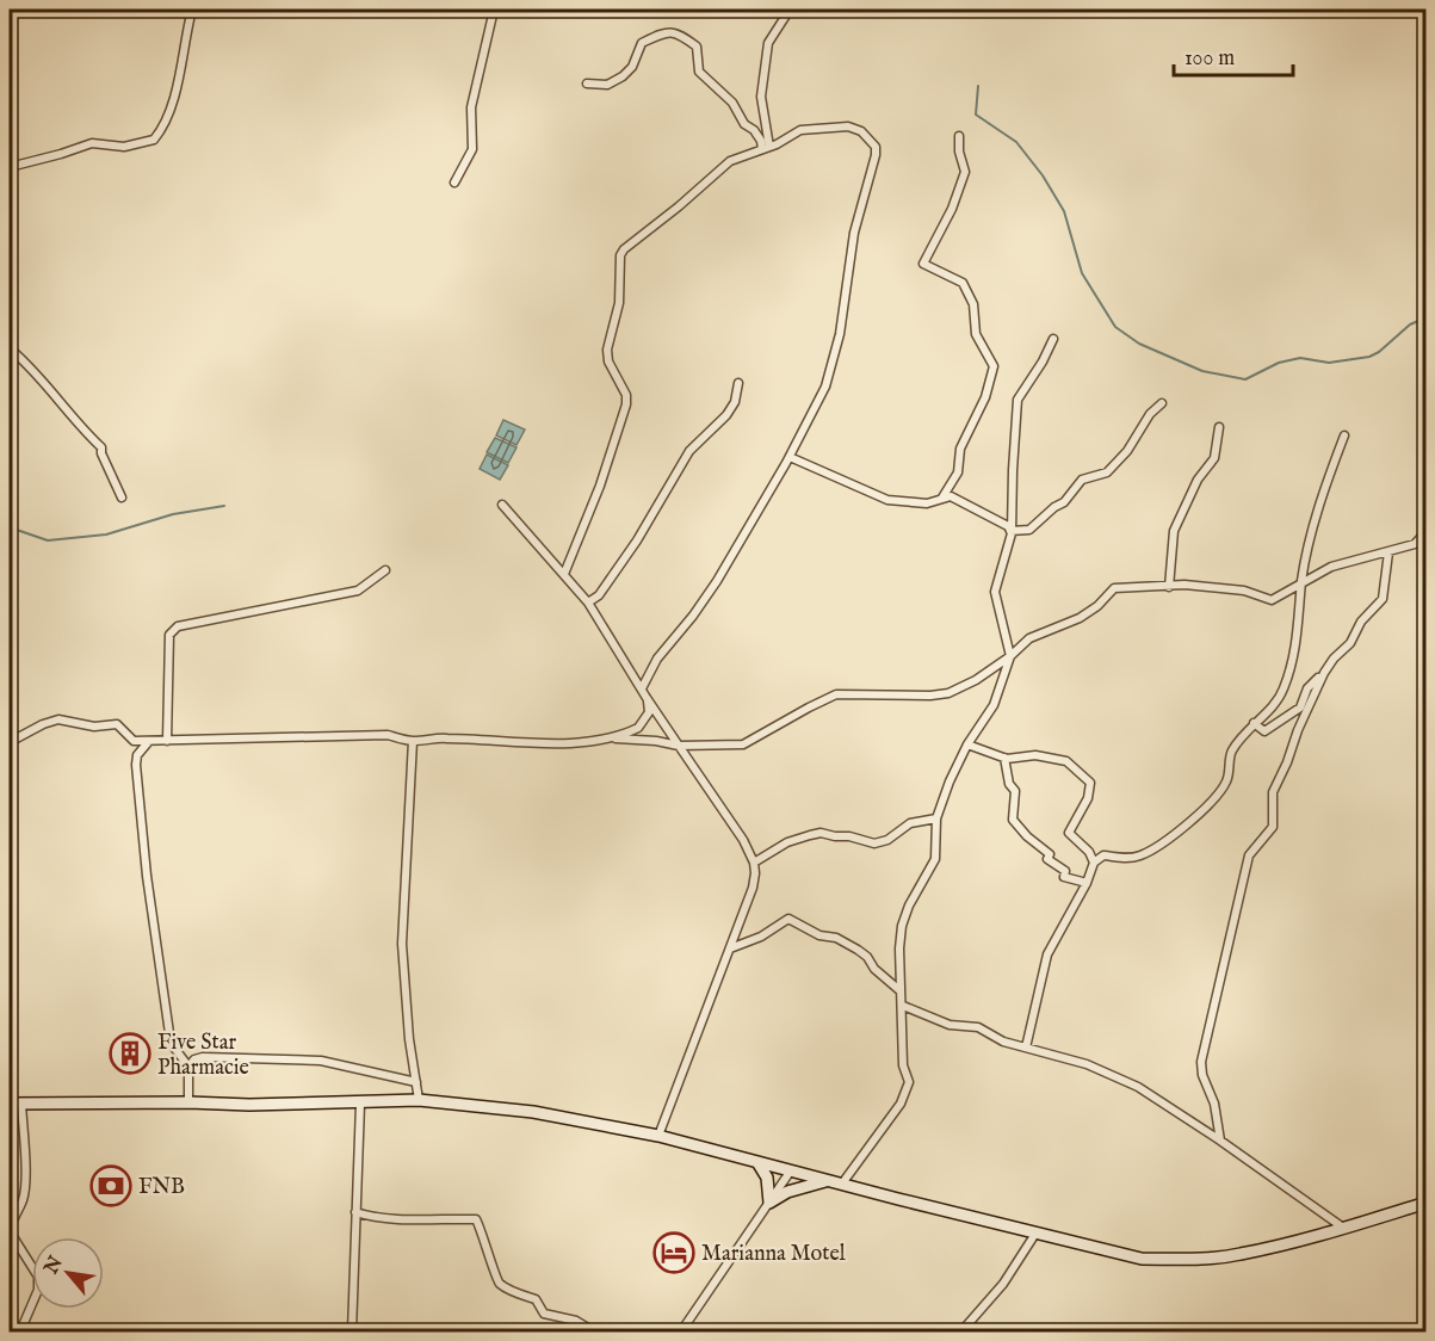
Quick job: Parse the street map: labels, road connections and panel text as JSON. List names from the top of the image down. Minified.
{"places":{"building":["Five Star Pharmacie"],"bank":["FNB"],"hotel":["Marianna Motel"]},"scale_bar":"100 m","north":"top left"}
